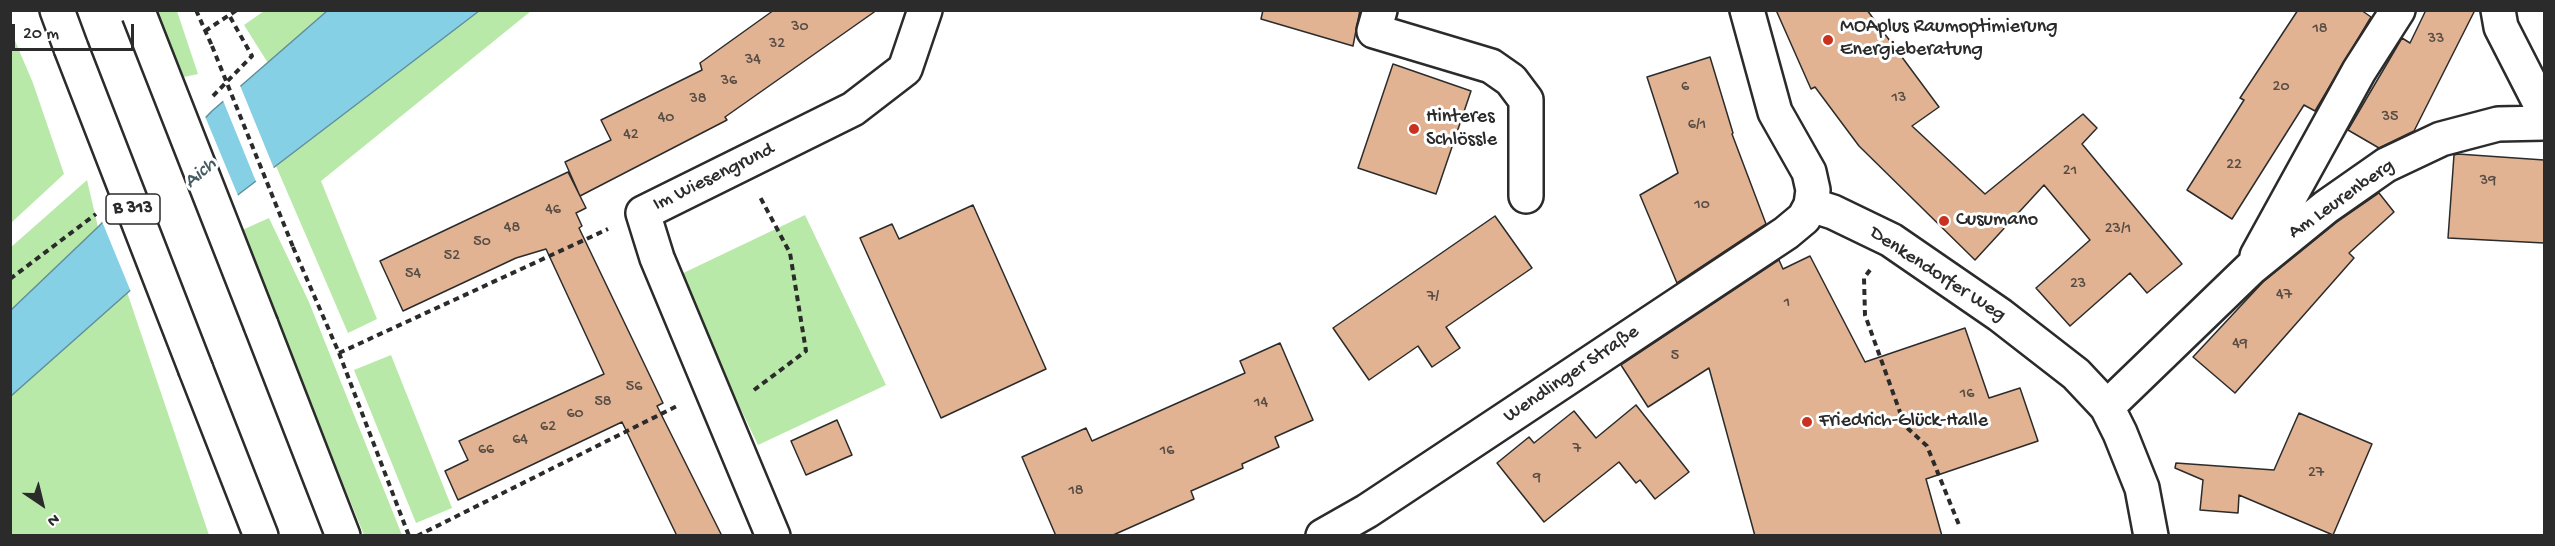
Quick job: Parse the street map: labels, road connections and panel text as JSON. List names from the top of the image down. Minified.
{"streets":{"street":["Im Wiesengrund","Am Leurenberg","B 313","Denkendorfer Weg","Wendlinger Straße"]},"crossings":[["Am Leurenberg","Denkendorfer Weg"],["Denkendorfer Weg","Wendlinger Straße"]],"water":["Aich"],"places":["MOAplus Raumoptimierung Energieberatung","Hinteres Schlössle","Cusumano","Friedrich-Glück-Halle"],"house_numbers":["30","18","33","32","34","36","6","20","13","38","35","40","6/1","42","22","21","39","10","46","48","23/1","50","52","54","23","47","7/","1","49","5","56","16","58","14","60","62","64","7","66","16","27","9","18"],"scale_bar":"20 m","north":"bottom right"}
